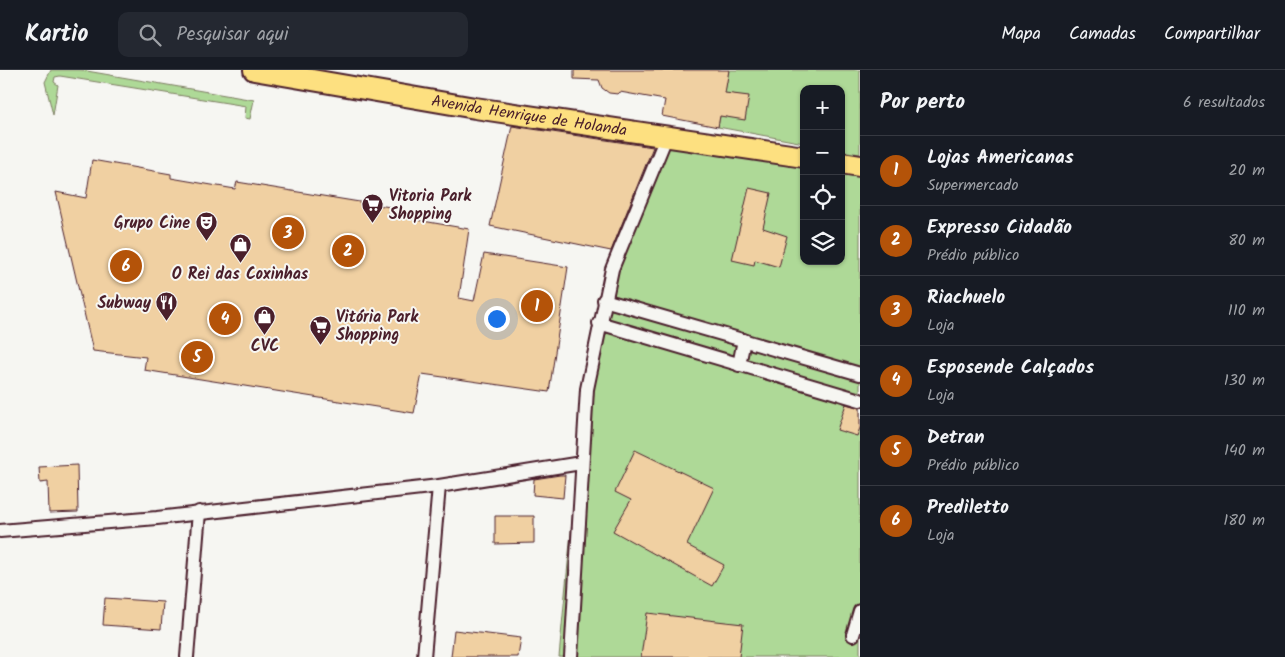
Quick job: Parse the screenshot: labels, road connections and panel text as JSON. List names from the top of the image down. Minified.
{"streets":{"main road":["Avenida Henrique de Holanda"]},"places":{"supermarket":["Vitoria Park Shopping","Vitória Park Shopping"],"theatre":["Grupo Cine"],"shop":["O Rei das Coxinhas","CVC"],"restaurant":["Subway"]},"page":{"header":"Kartio","search":"Pesquisar aqui","nav":["Mapa","Camadas","Compartilhar"],"heading":["Por perto","6 resultados"],"map_buttons":["+","−"],"list":[{"mark":"1","name":"Lojas Americanas","note":"Supermercado","value":"20 m"},{"mark":"2","name":"Expresso Cidadão","note":"Prédio público","value":"80 m"},{"mark":"3","name":"Riachuelo","note":"Loja","value":"110 m"},{"mark":"4","name":"Esposende Calçados","note":"Loja","value":"130 m"},{"mark":"5","name":"Detran","note":"Prédio público","value":"140 m"},{"mark":"6","name":"Prediletto","note":"Loja","value":"180 m"}],"pins":["3","2","6","1","4","5"]}}
